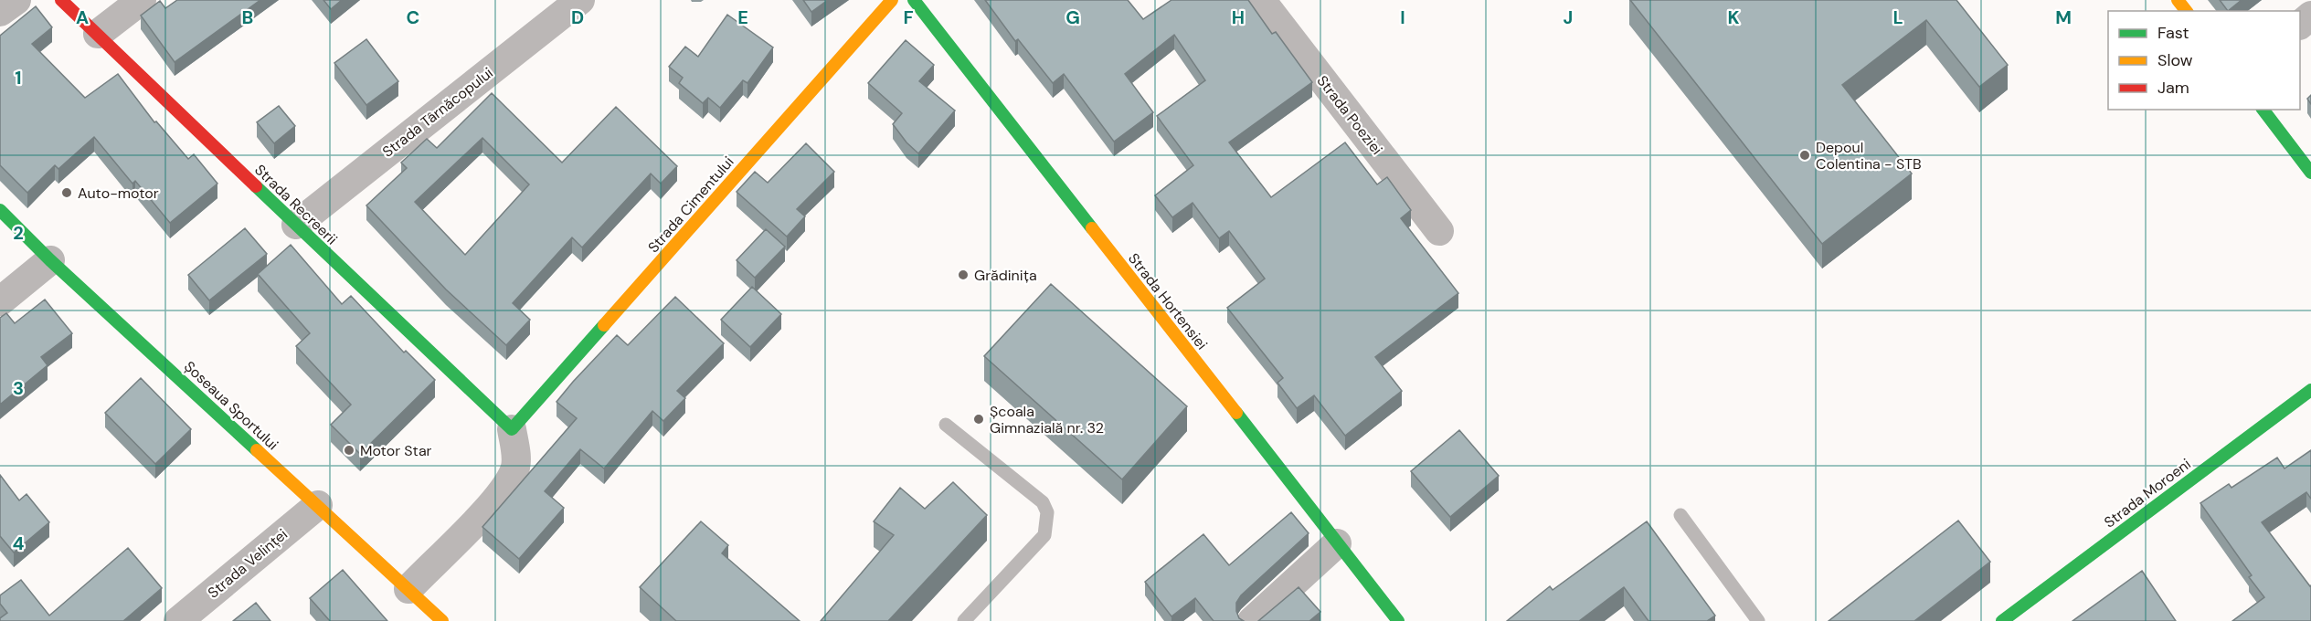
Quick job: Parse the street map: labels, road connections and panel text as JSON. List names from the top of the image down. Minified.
{"streets":{"street":["Strada Târnăcopului","Strada Poeziei","Strada Recreerii","Strada Cimentului","Strada Hortensiei","Șoseaua Sportului","Strada Moroeni","Strada Velinței"]},"crossings":[["Strada Târnăcopului","Strada Recreerii"],["Strada Recreerii","Strada Cimentului"],["Șoseaua Sportului","Strada Velinței"]],"places":["Depoul Colentina - STB","Auto-motor","Grădinița","Școala Gimnazială nr. 32","Motor Star"],"legend":["Fast","Slow","Jam"],"grid":{"columns":["A","B","C","D","E","F","G","H","I","J","K","L","M"],"rows":["1","2","3","4"]}}
